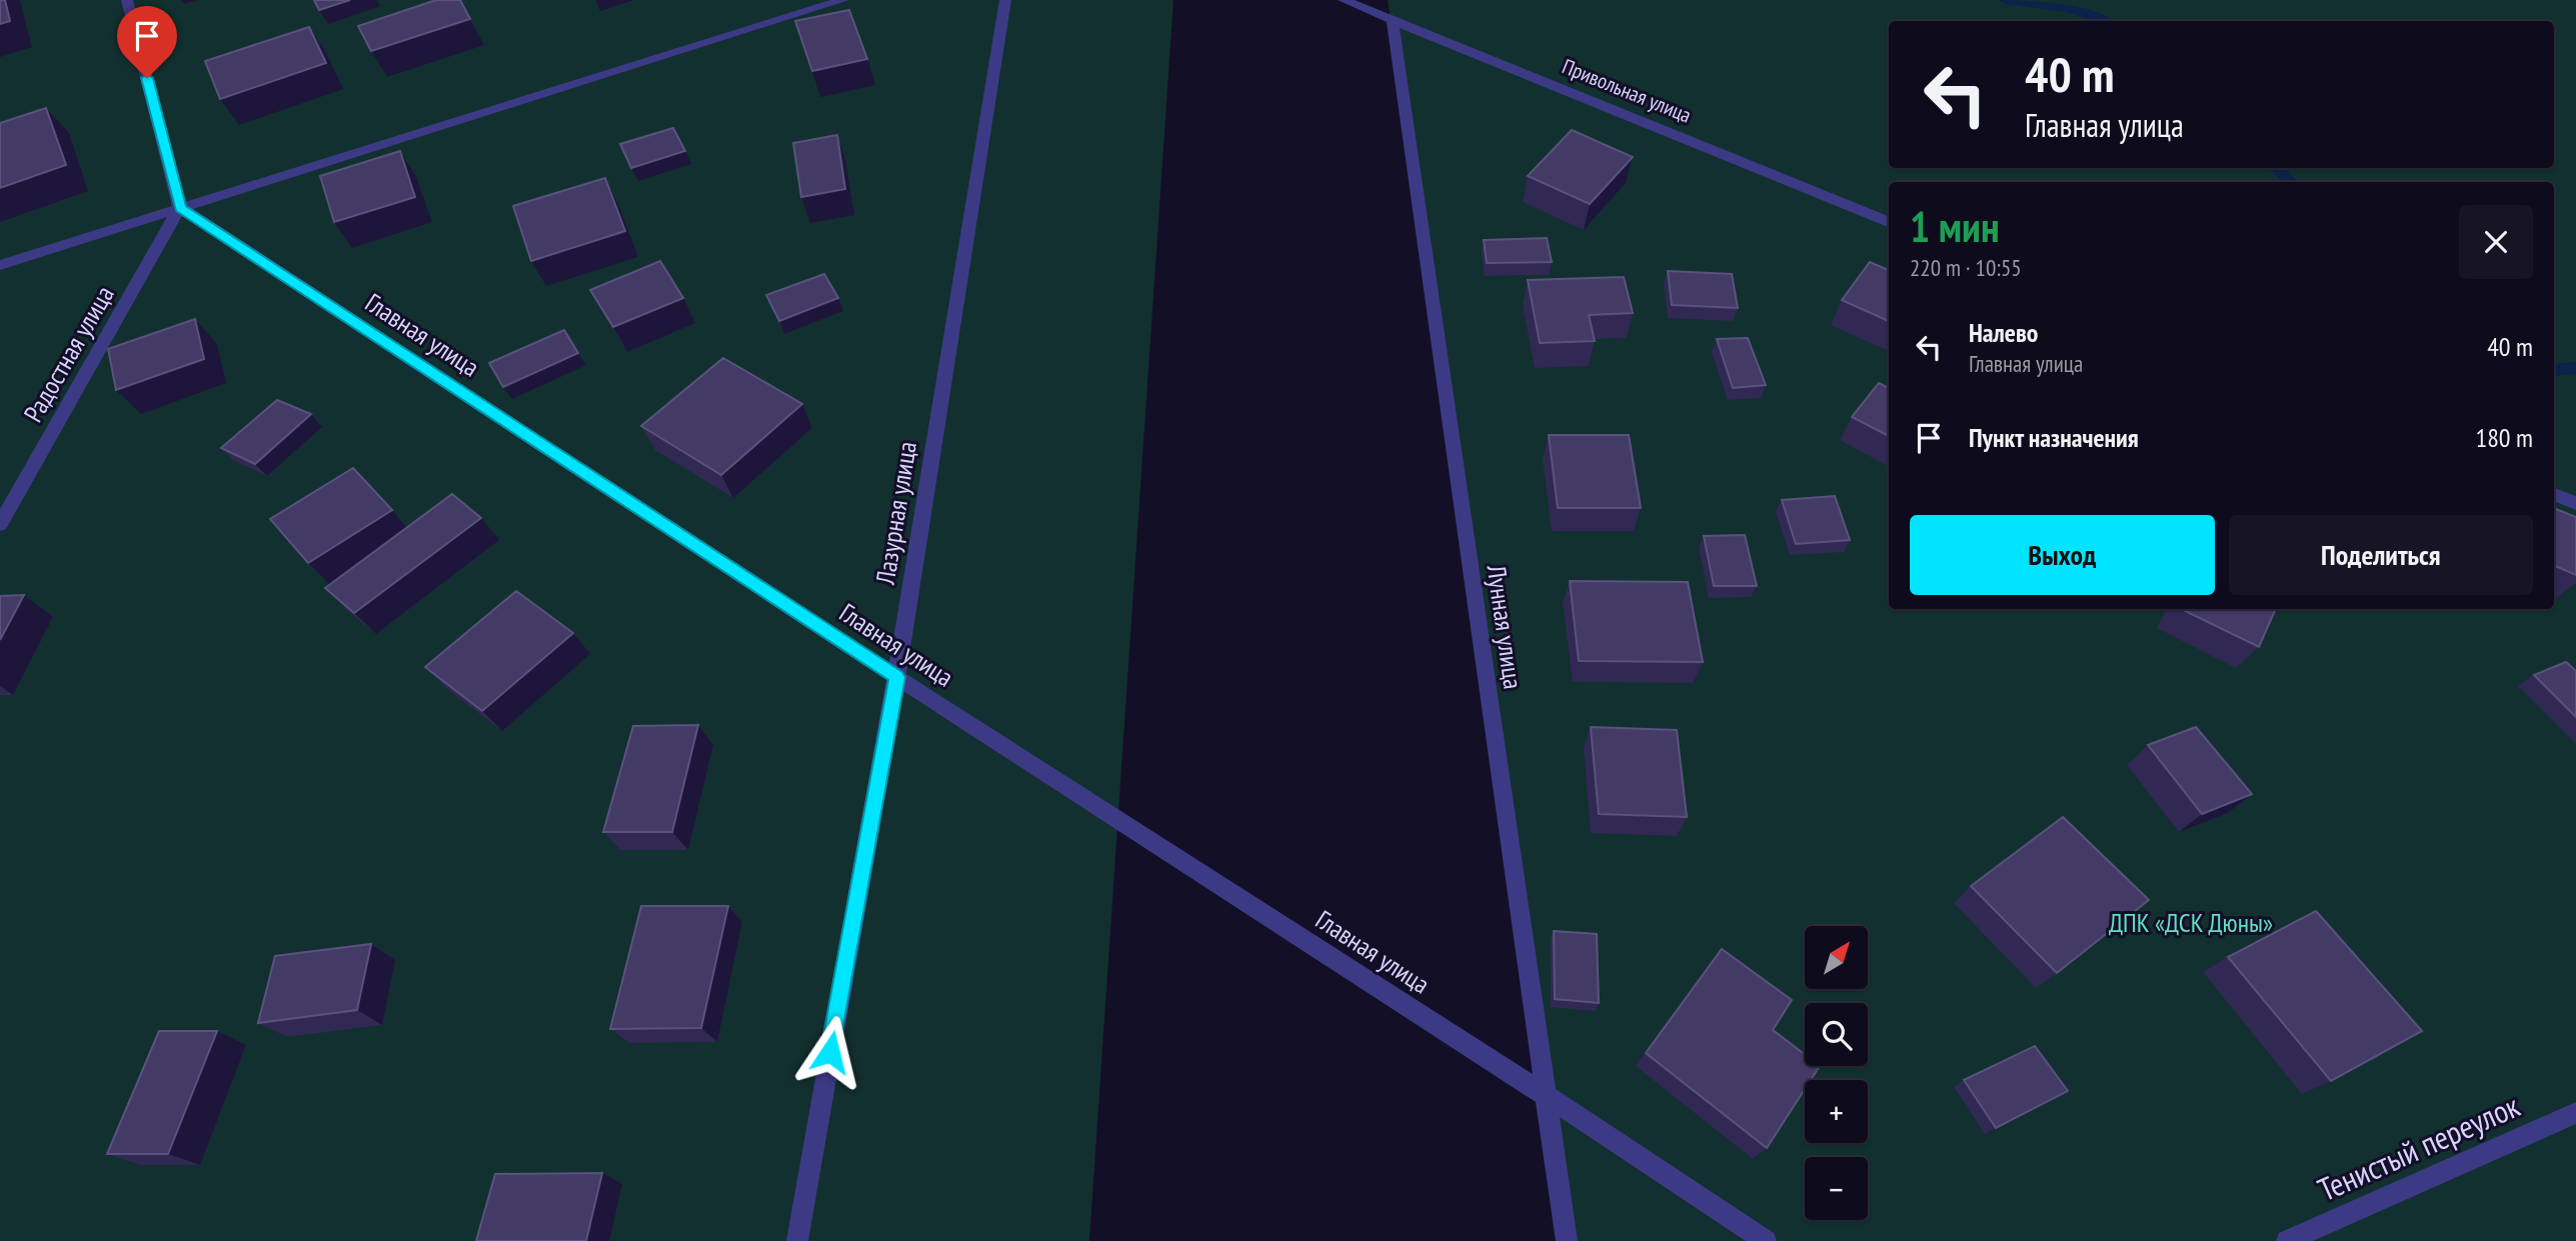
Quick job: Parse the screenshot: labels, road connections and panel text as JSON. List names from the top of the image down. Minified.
{"streets":{"street":["Привольная улица","Главная улица","Радостная улица","Лазурная улица","Лунная улица","Тенистый переулок"]},"crossings":[["Привольная улица","Лунная улица"],["Главная улица","Радостная улица"],["Главная улица","Лазурная улица"],["Главная улица","Лунная улица"]],"parks":["ДПК «ДСК Дюны»"],"north":"top right","page":{"turn":["40 m","Главная улица"],"heading":["1 мин","220 m · 10:55"],"list":[{"name":"Налево","note":"Главная улица","value":"40 m"},{"name":"Пункт назначения","value":"180 m"}],"buttons":["Выход","Поделиться"],"map_buttons":["+","−"]}}
